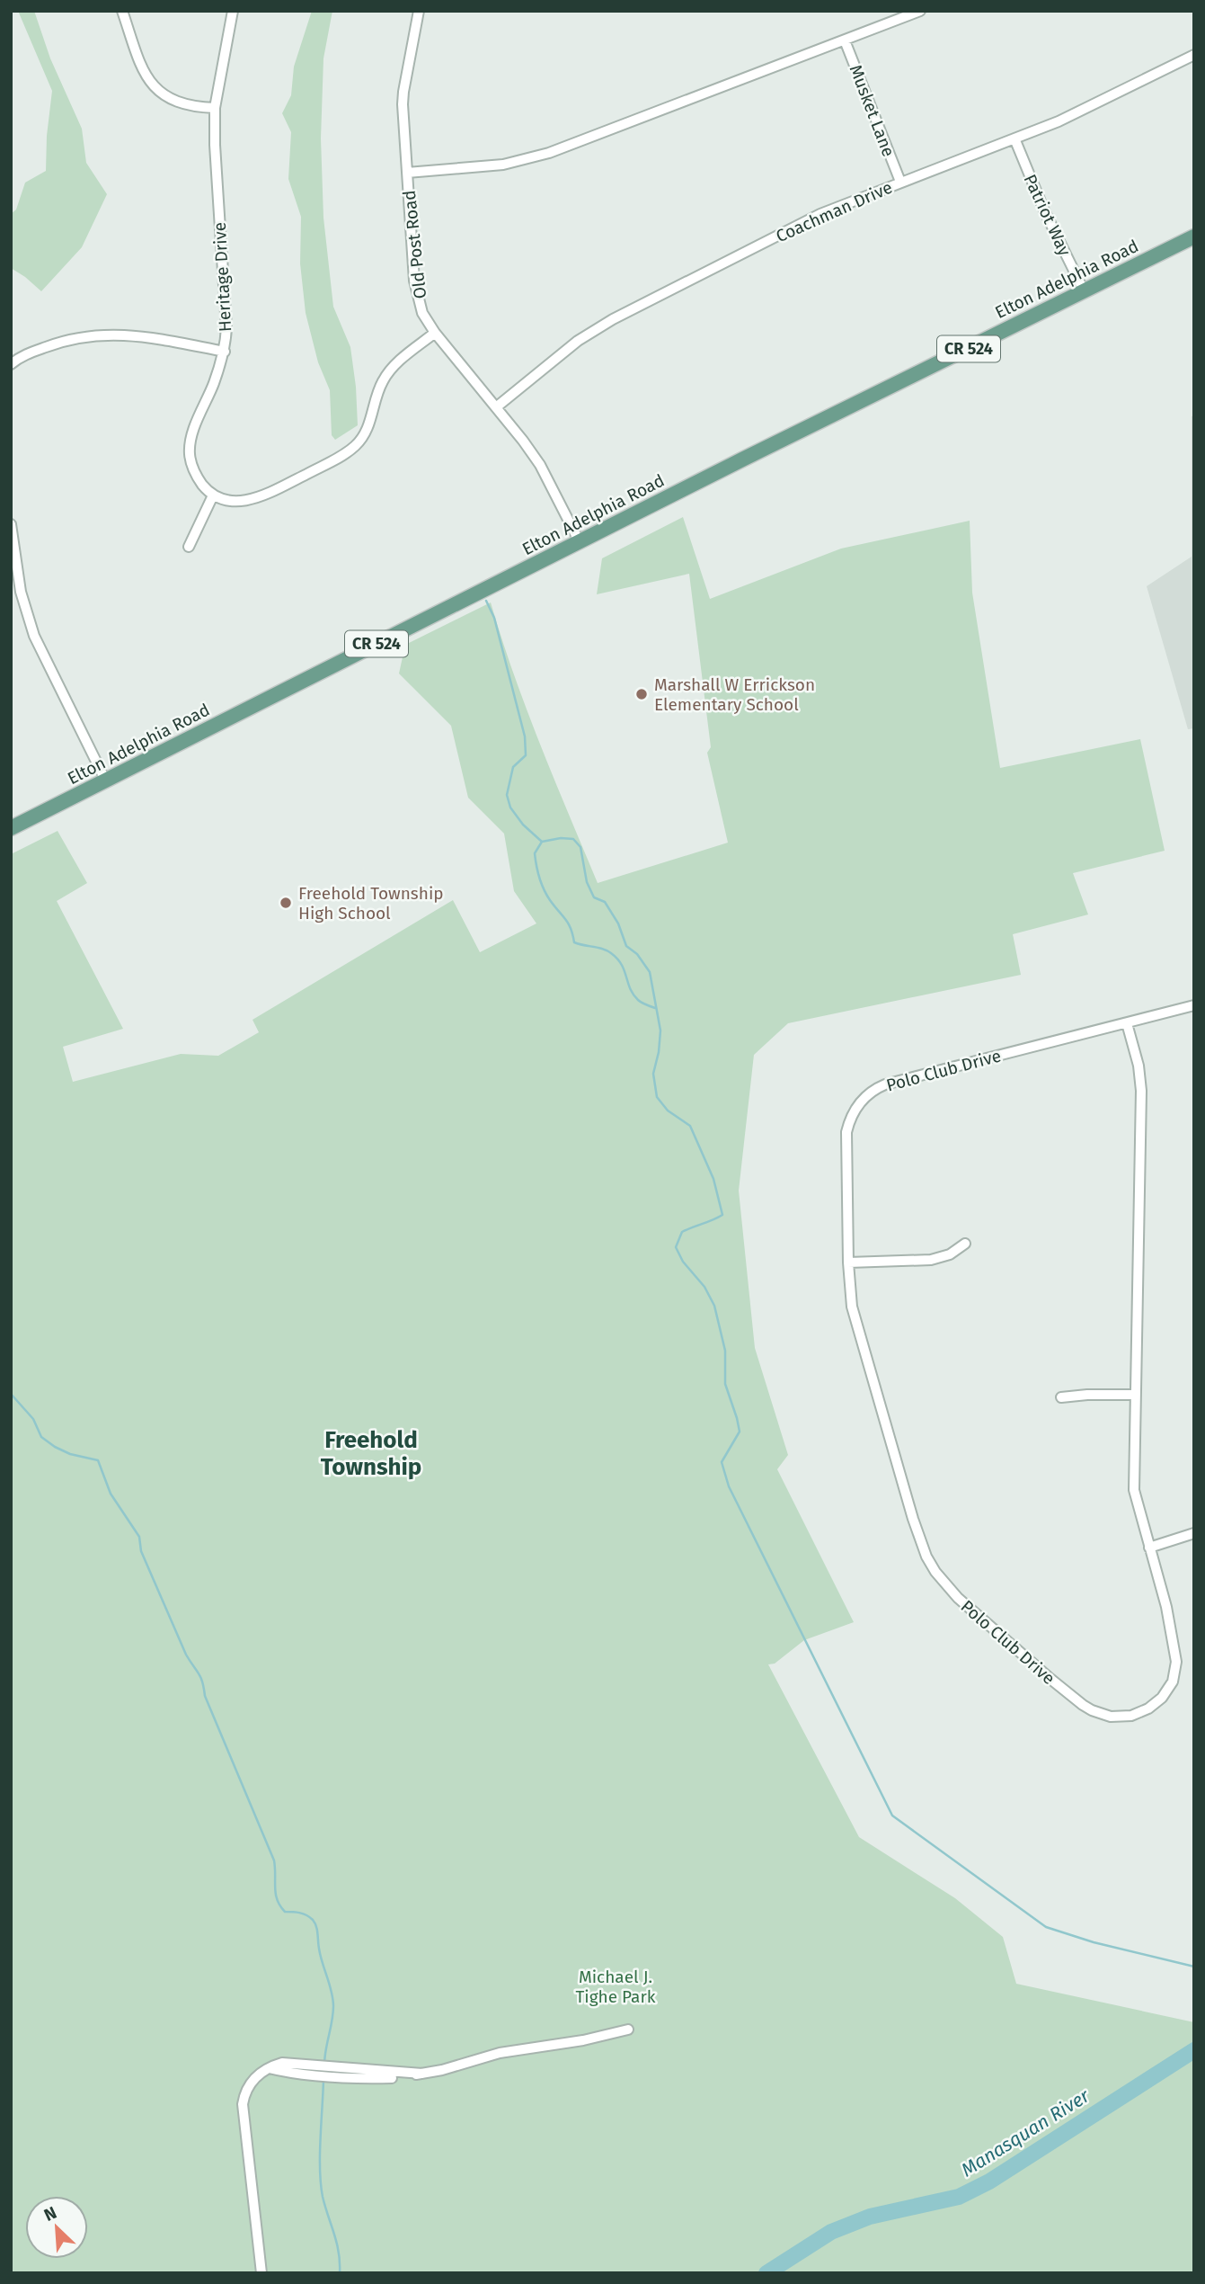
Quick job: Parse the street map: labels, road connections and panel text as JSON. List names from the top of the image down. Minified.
{"streets":{"main road":["Elton Adelphia Road","CR 524"],"street":["Musket Lane","Coachman Drive","Patriot Way","Old Post Road","Heritage Drive","Polo Club Drive"]},"crossings":[["Musket Lane","Coachman Drive"],["Coachman Drive","Patriot Way"],["Coachman Drive","Old Post Road"],["Patriot Way","Elton Adelphia Road"],["Old Post Road","Elton Adelphia Road"]],"districts":["Freehold Township"],"water":["Manasquan River"],"parks":["Michael J. Tighe Park"],"places":["Marshall W Errickson Elementary School","Freehold Township High School"],"north":"top left"}
